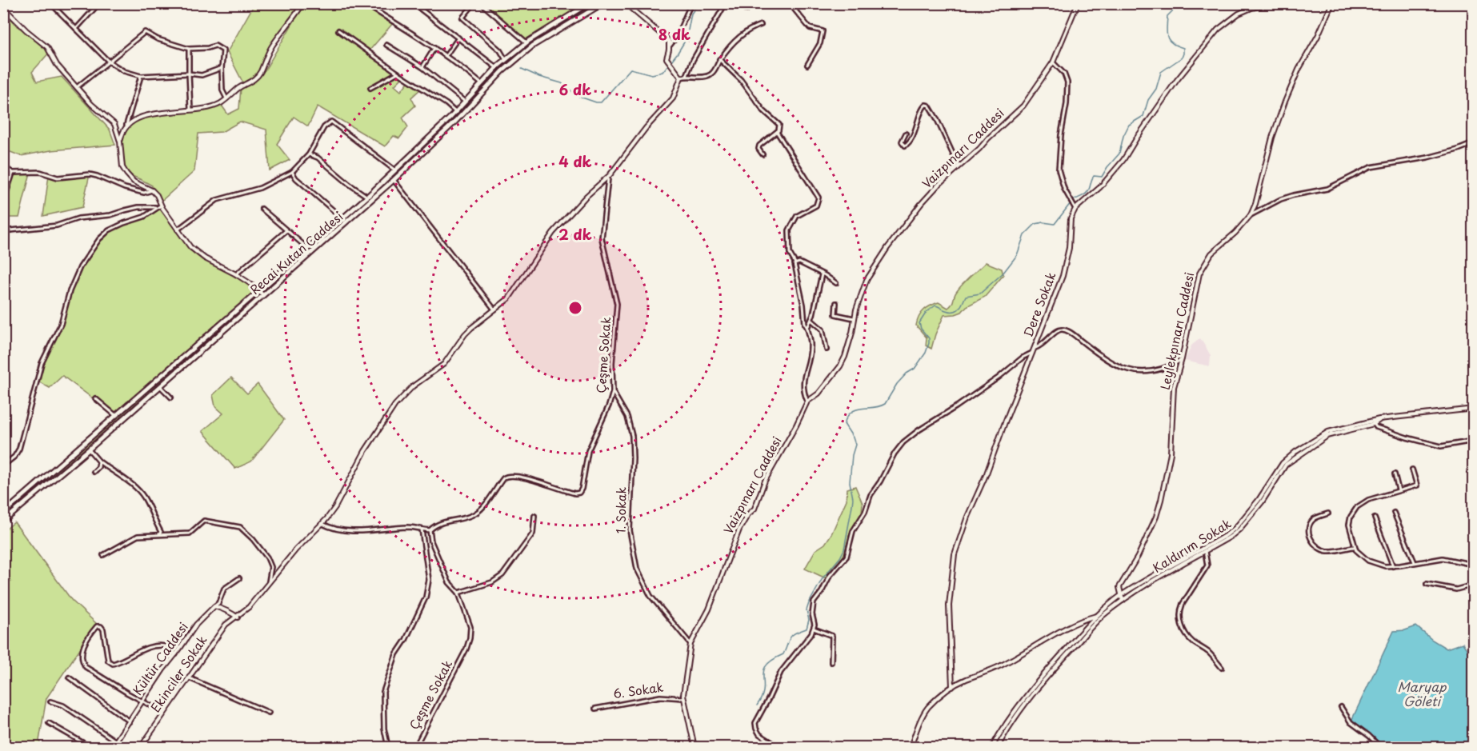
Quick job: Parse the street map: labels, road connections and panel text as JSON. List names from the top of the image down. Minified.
{"streets":{"main road":["Recai Kutan Caddesi"],"street":["Vaizpınarı Caddesi","Dere Sokak","Leylekpınarı Caddesi","Çeşme Sokak","1. Sokak","Kaldırım Sokak","Kültür Caddesi","Ekinciler Sokak","6. Sokak"]},"crossings":[["Vaizpınarı Caddesi","1. Sokak"],["Vaizpınarı Caddesi","6. Sokak"],["Dere Sokak","Kaldırım Sokak"],["Leylekpınarı Caddesi","Kaldırım Sokak"],["Çeşme Sokak","1. Sokak"],["Çeşme Sokak","Ekinciler Sokak"]],"water":["Maryap Göleti"],"rings":["8 dk","6 dk","4 dk","2 dk"]}
